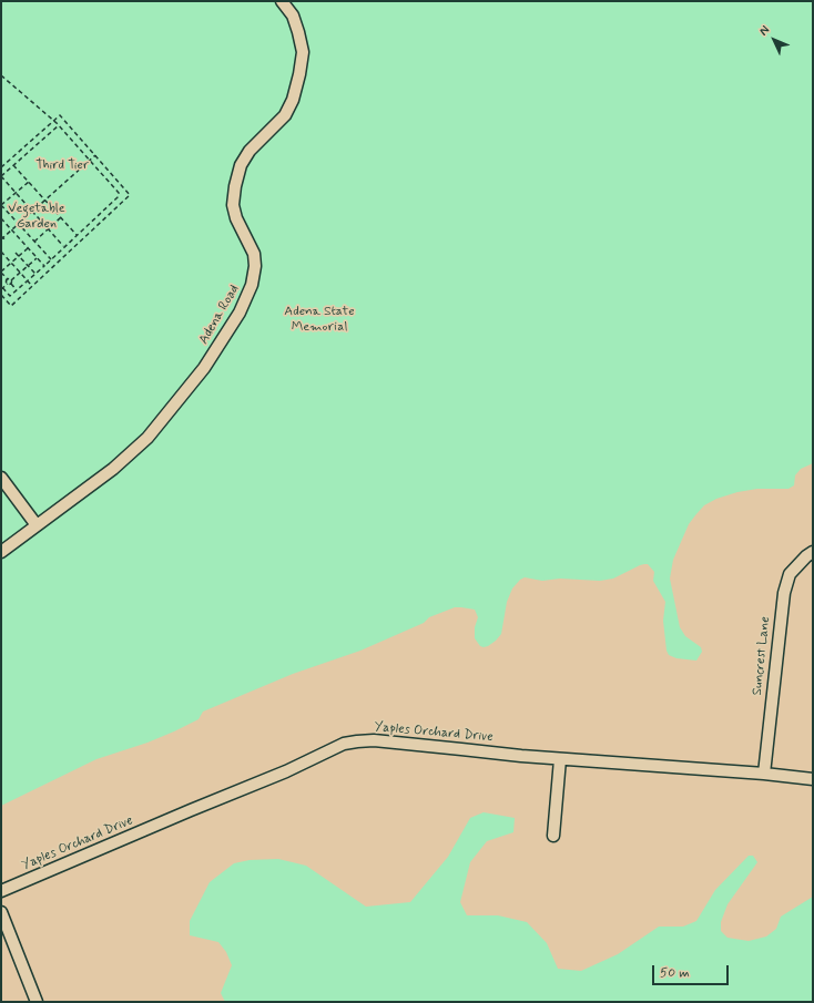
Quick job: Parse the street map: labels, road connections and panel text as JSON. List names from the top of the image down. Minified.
{"streets":{"street":["Adena Road","Suncrest Lane","Yaples Orchard Drive"]},"crossings":[["Suncrest Lane","Yaples Orchard Drive"]],"parks":["Third Tier","Vegetable Garden","Adena State Memorial"],"scale_bar":"50 m","north":"top left"}
